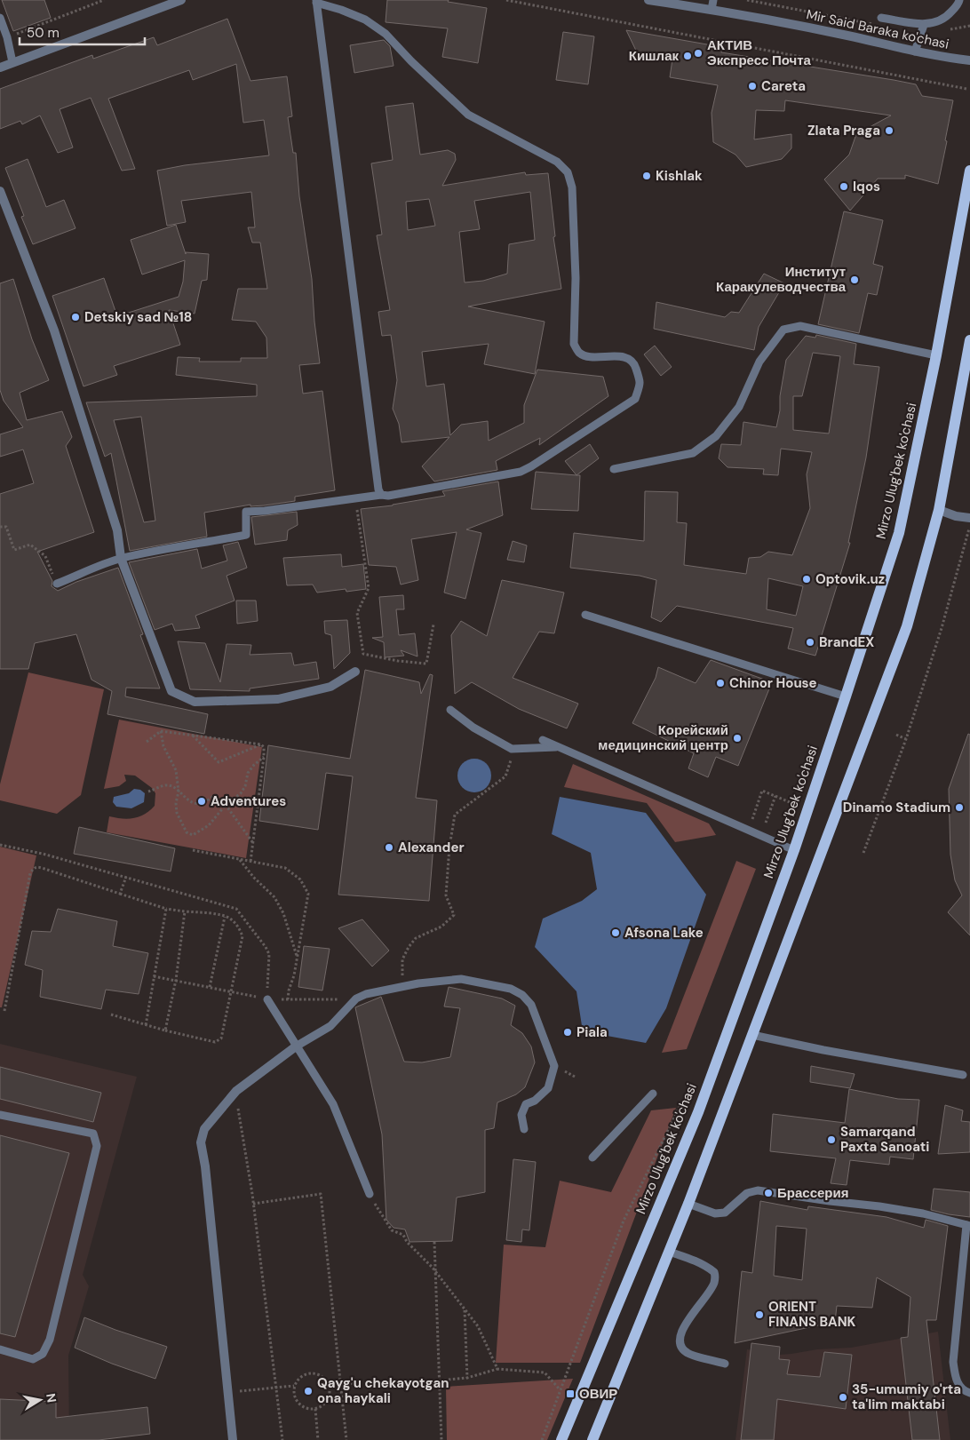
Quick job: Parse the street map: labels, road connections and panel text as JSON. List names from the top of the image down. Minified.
{"streets":{"main road":["Mirzo Ulug'bek ko'chasi"],"street":["Mir Said Baraka ko'chasi"]},"places":{"other":["АКТИВ Экспресс Почта","Кишлак","Careta","Zlata Praga","Kishlak","Iqos","Институт Каракулеводчества","Detskiy sad №18","Optovik.uz","BrandEX","Chinor House","Корейский медицинский центр","Adventures","Dinamo Stadium","Alexander","Afsona Lake","Piala","Samarqand Paxta Sanoati","Брассерия","ORIENT FINANS BANK","Qayg'u chekayotgan ona haykali","35-umumiy o'rta ta'lim maktabi"],"transit":["ОВИР"]},"scale_bar":"50 m","north":"right"}
